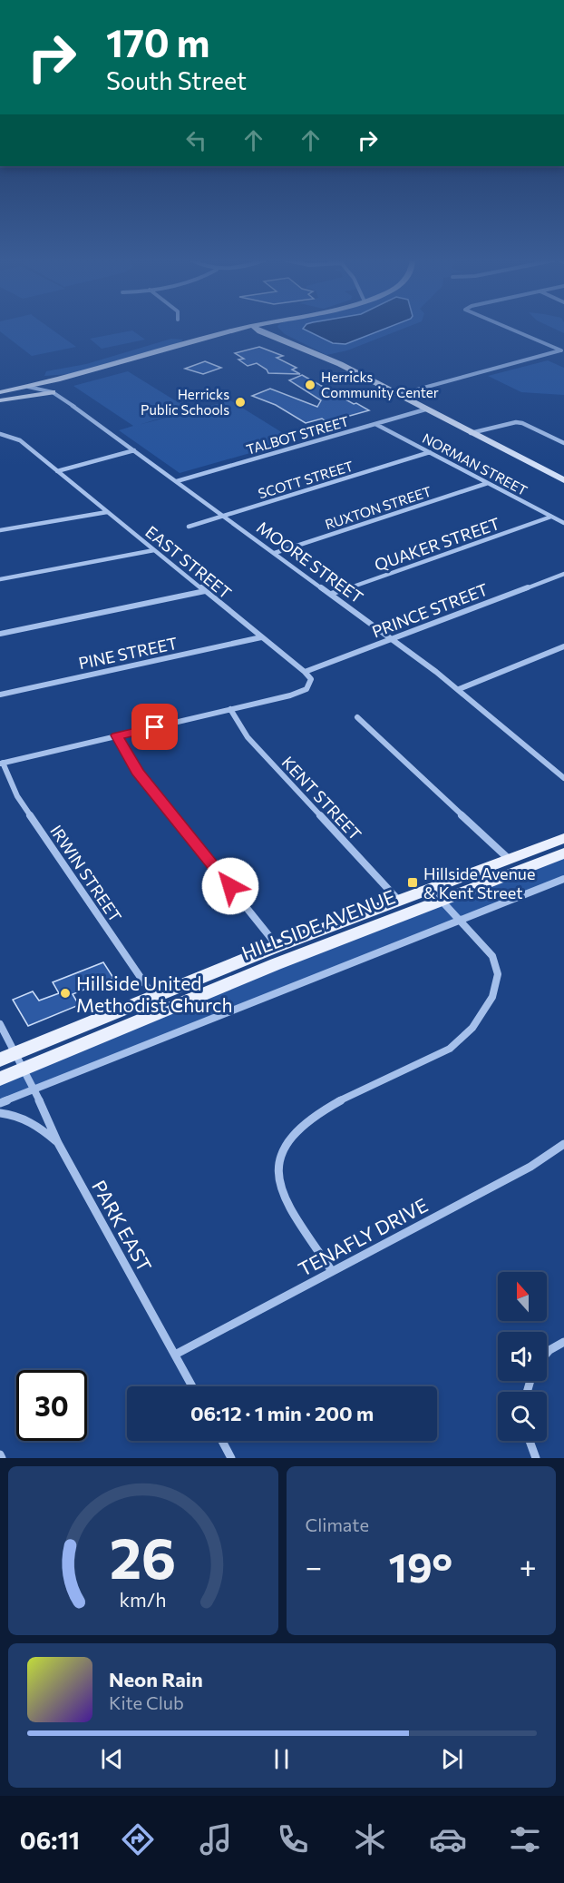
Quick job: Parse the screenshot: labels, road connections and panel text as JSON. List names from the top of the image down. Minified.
{"streets":{"main road":["HILLSIDE AVENUE"],"street":["TALBOT STREET","NORMAN STREET","SCOTT STREET","RUXTON STREET","QUAKER STREET","EAST STREET","MOORE STREET","PRINCE STREET","PINE STREET","KENT STREET","IRWIN STREET","PARK EAST","TENAFLY DRIVE"]},"crossings":[["TALBOT STREET","NORMAN STREET"],["TALBOT STREET","MOORE STREET"],["NORMAN STREET","SCOTT STREET"],["NORMAN STREET","RUXTON STREET"],["NORMAN STREET","QUAKER STREET"],["SCOTT STREET","MOORE STREET"],["RUXTON STREET","MOORE STREET"],["QUAKER STREET","MOORE STREET"],["EAST STREET","PRINCE STREET"],["EAST STREET","PINE STREET"],["MOORE STREET","PRINCE STREET"],["KENT STREET","HILLSIDE AVENUE"],["IRWIN STREET","HILLSIDE AVENUE"],["HILLSIDE AVENUE","PARK EAST"],["PARK EAST","TENAFLY DRIVE"]],"places":{"other":["Herricks Community Center","Herricks Public Schools","Hillside United Methodist Church"],"transit":["Hillside Avenue & Kent Street"]},"north":"top","page":{"turn":["170 m","South Street"],"limit":"30","trip":"06:12 · 1 min · 200 m","tile":"Climate","heat":["−","19°","+"],"song":["Neon Rain","Kite Club"],"tabs":"06:11","gauge":["26","km/h"]}}
